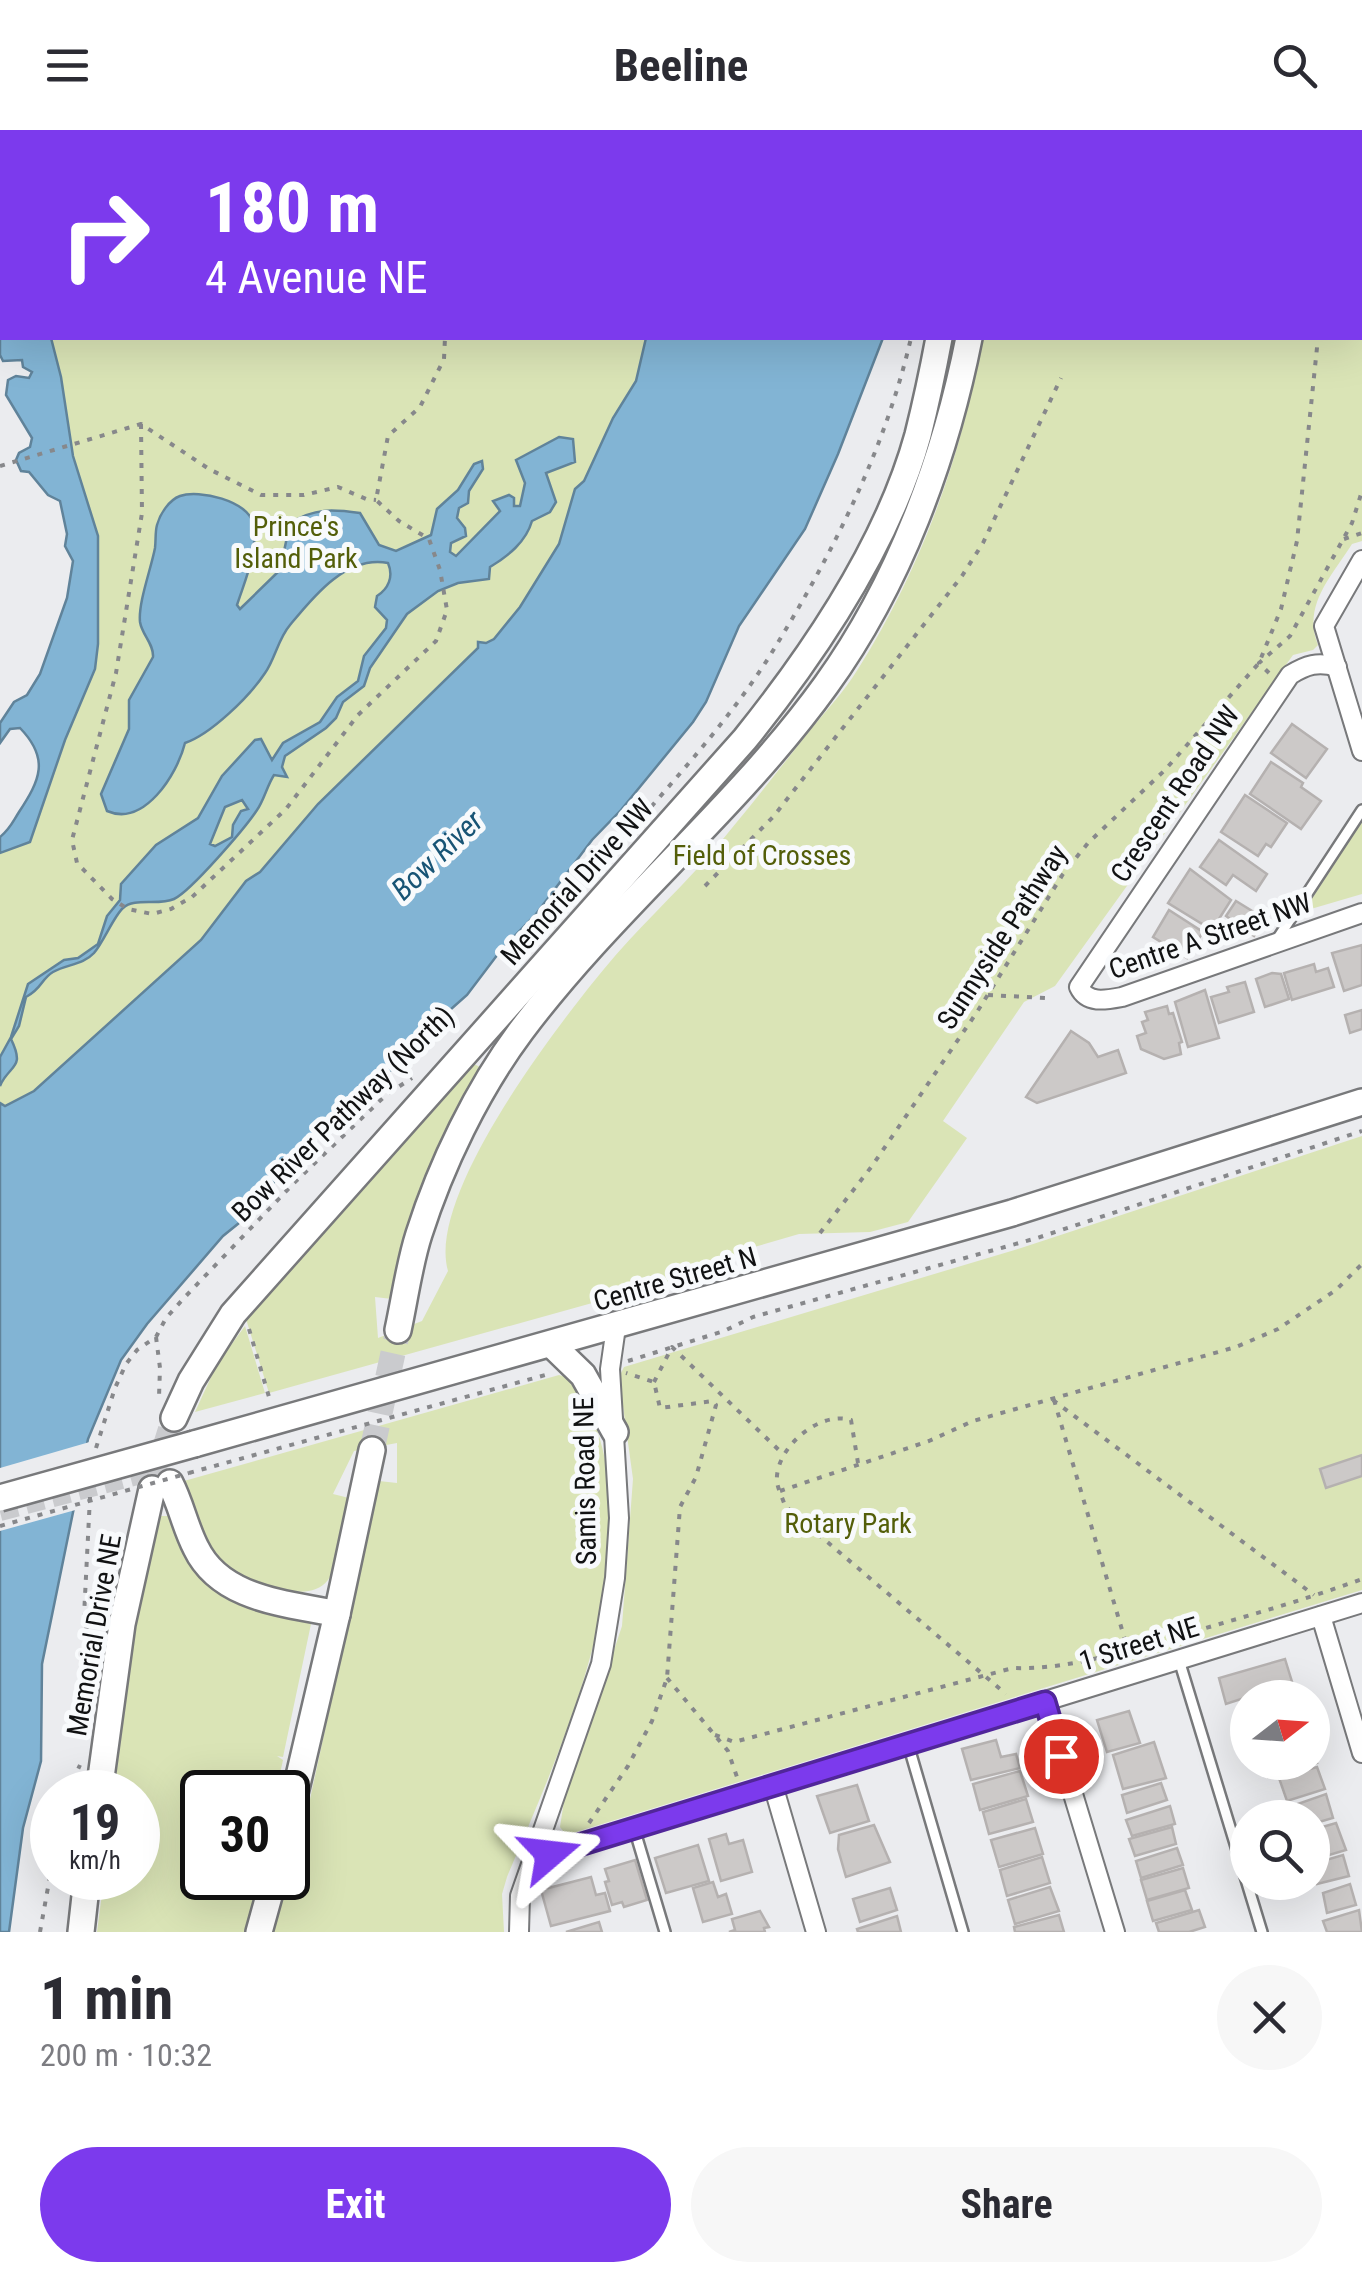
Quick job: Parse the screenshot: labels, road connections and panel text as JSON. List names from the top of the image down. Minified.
{"streets":{"main road":["Memorial Drive NW","Centre Street N","Memorial Drive NE"],"street":["Crescent Road NW","Centre A Street NW","Samis Road NE","1 Street NE"],"path":["Sunnyside Pathway","Bow River Pathway (North)"]},"crossings":[["Crescent Road NW","Centre A Street NW"],["Memorial Drive NW","Bow River Pathway (North)"],["Centre Street N","Samis Road NE"],["Samis Road NE","1 Street NE"]],"water":["Bow River"],"parks":["Prince's Island Park","Field of Crosses","Rotary Park"],"north":"right","page":{"header":"Beeline","turn":["180 m","4 Avenue NE"],"speed":"19 km/h","limit":"30","heading":["1 min","200 m · 10:32"],"buttons":["Exit","Share"]}}
